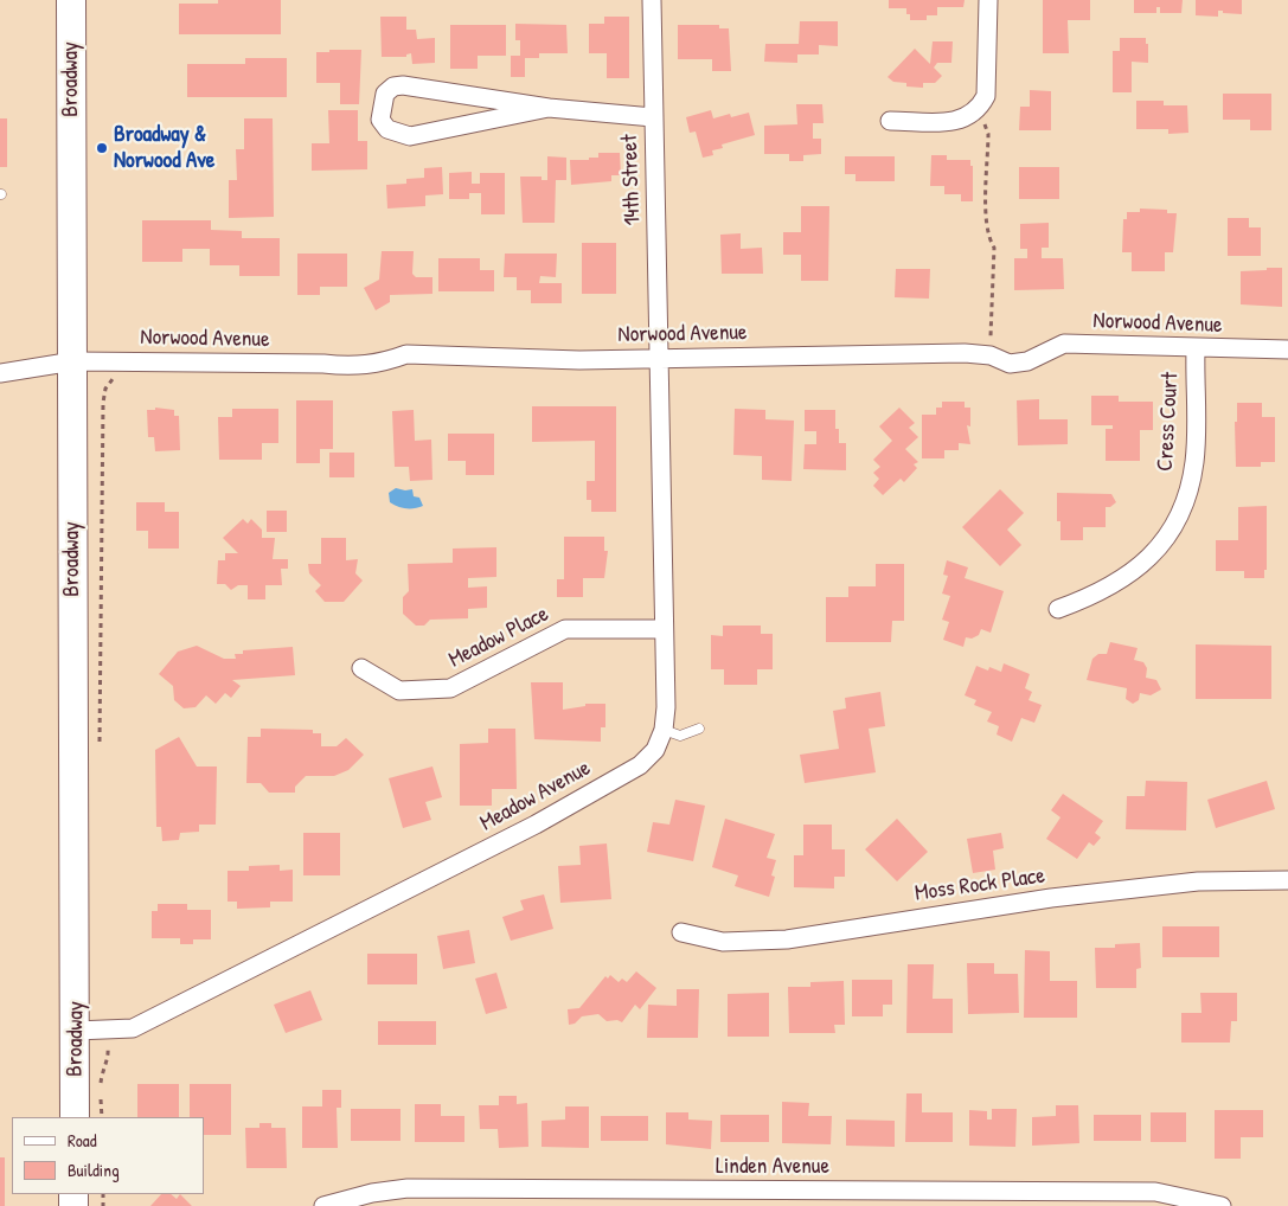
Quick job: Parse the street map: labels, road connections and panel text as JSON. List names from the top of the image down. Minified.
{"streets":{"main road":["Broadway"],"street":["14th Street","Norwood Avenue","Cress Court","Meadow Place","Meadow Avenue","Moss Rock Place","Linden Avenue"]},"crossings":[["Broadway","Norwood Avenue"],["Broadway","Meadow Avenue"],["14th Street","Norwood Avenue"],["14th Street","Meadow Avenue"],["Norwood Avenue","Cress Court"],["Norwood Avenue","Meadow Avenue"],["Meadow Place","Meadow Avenue"]],"places":["Broadway & Norwood Ave"],"legend":["Road","Building"]}
